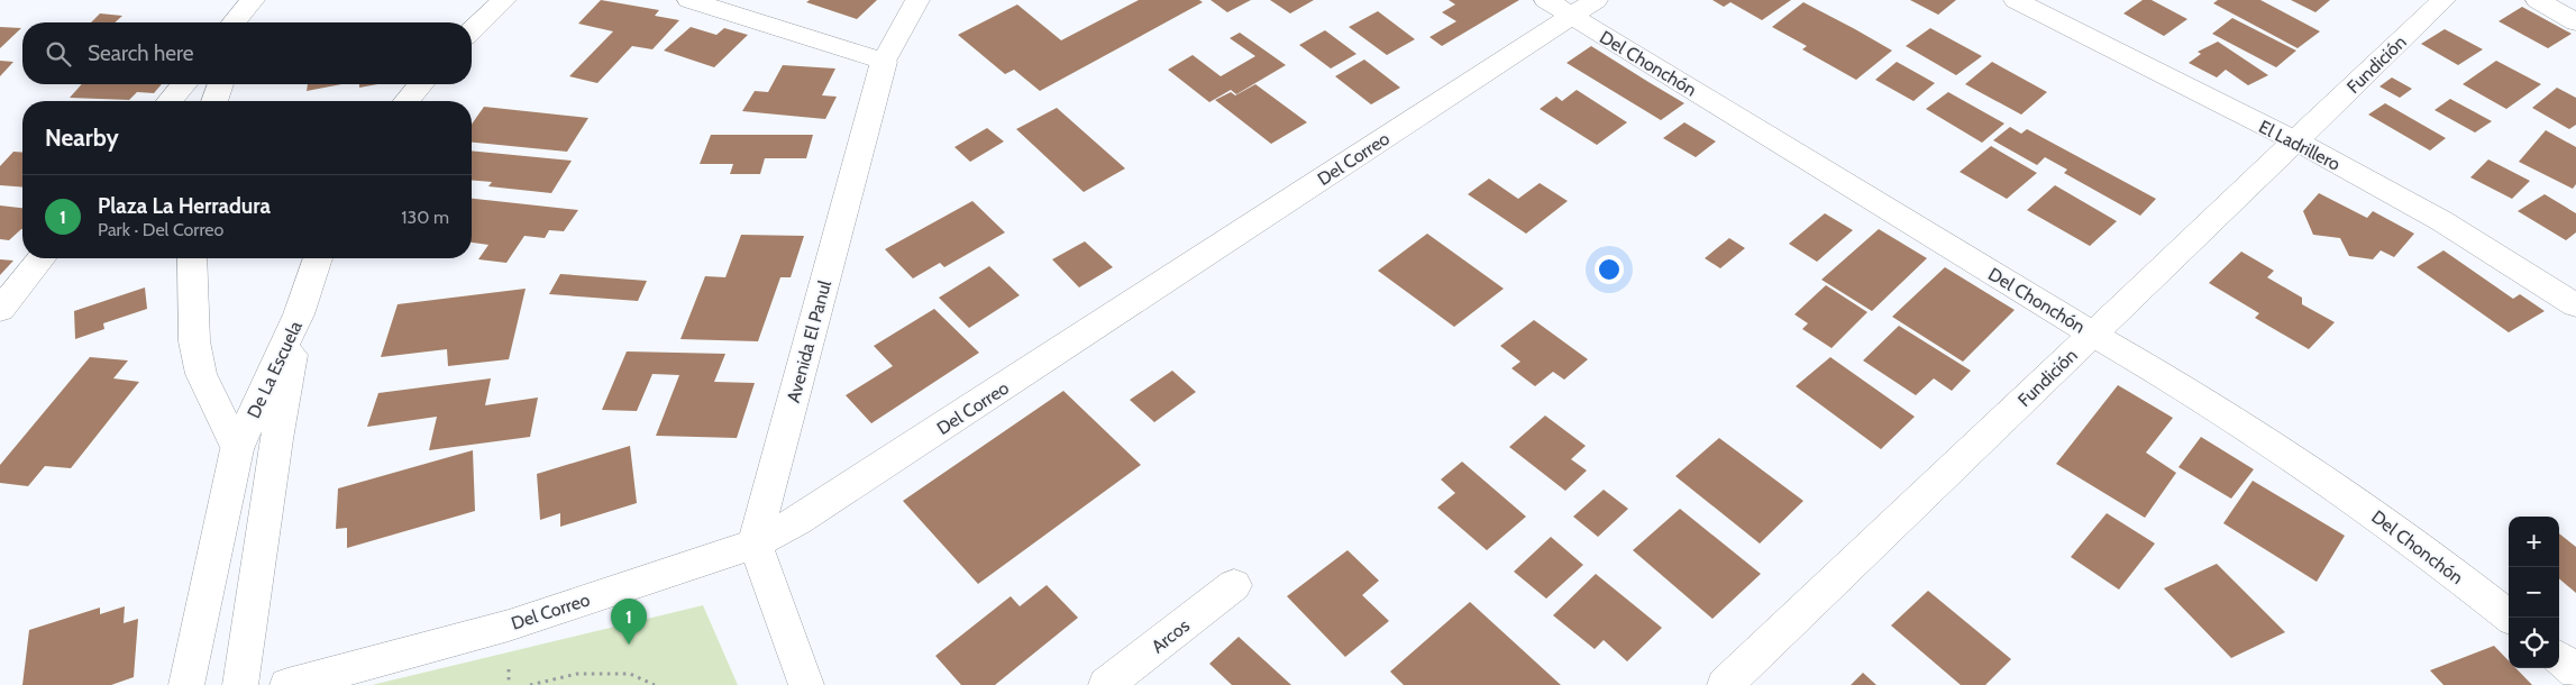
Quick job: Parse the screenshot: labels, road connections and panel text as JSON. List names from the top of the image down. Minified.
{"streets":{"street":["Del Chonchón","Fundición","El Ladrillero","Del Correo","Avenida El Panul","De La Escuela","Arcos"]},"crossings":[["Del Chonchón","Fundición"],["Del Chonchón","Del Correo"],["Fundición","El Ladrillero"],["Del Correo","Avenida El Panul"]],"page":{"search":"Search here","heading":"Nearby","list":[{"mark":"1","name":"Plaza La Herradura","note":"Park · Del Correo","value":"130 m"}],"map_buttons":["+","−"],"pins":"1"}}
